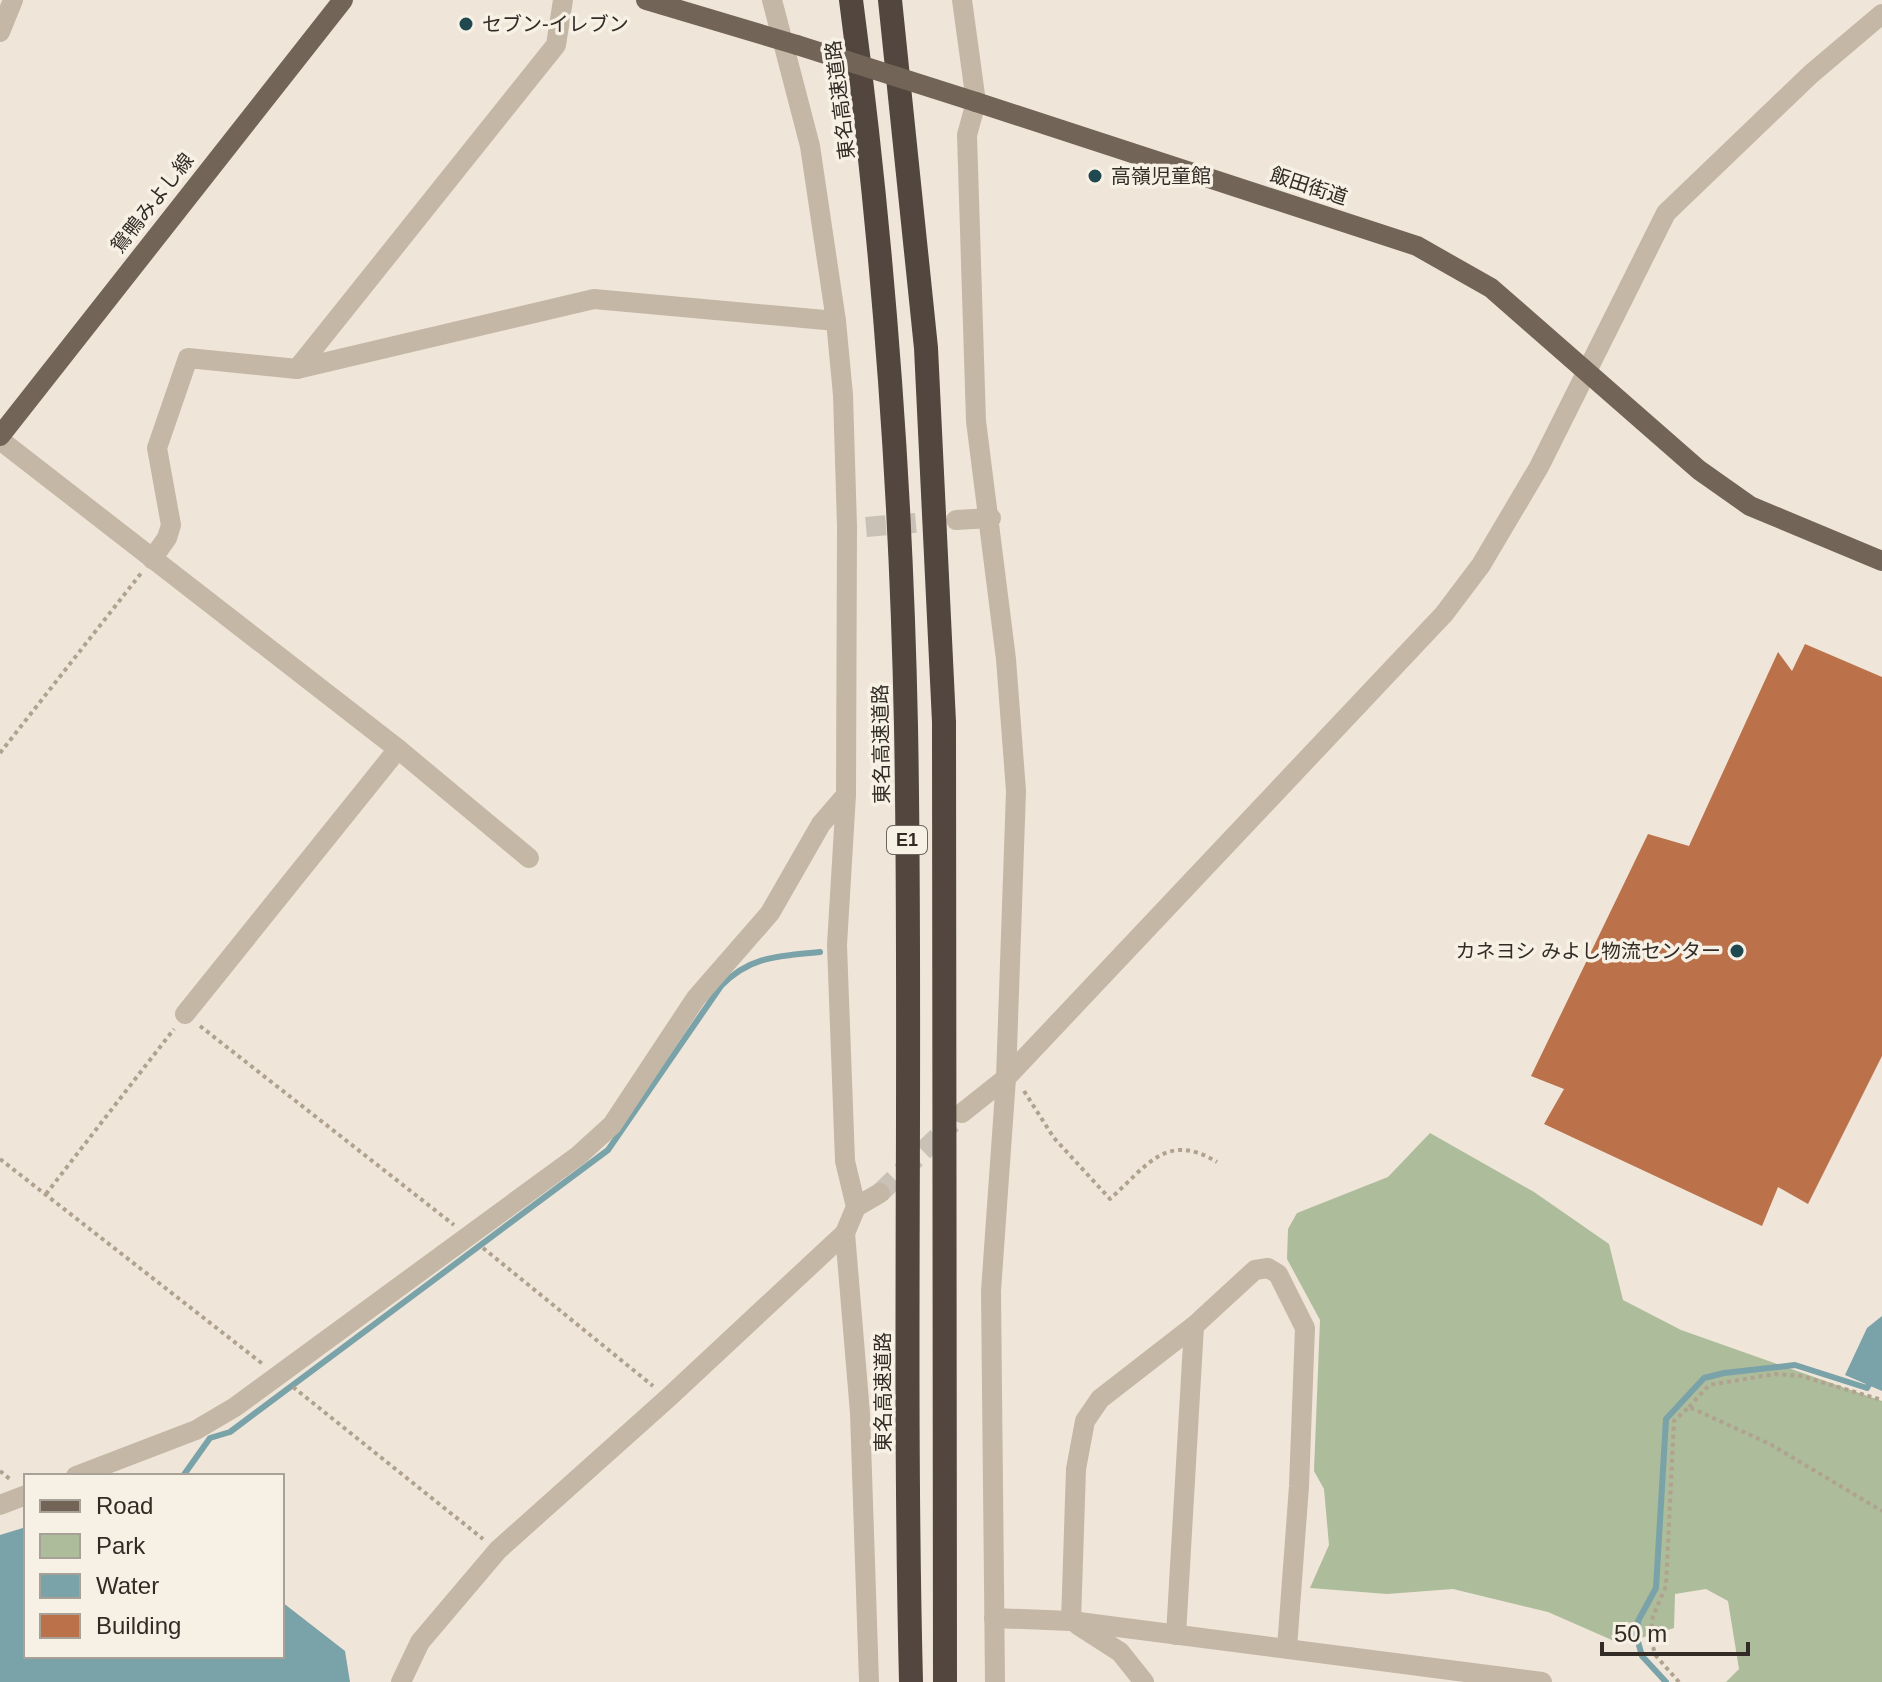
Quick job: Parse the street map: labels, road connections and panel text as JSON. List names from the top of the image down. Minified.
{"streets":{"highway":["東名高速道路","E1"],"main road":["飯田街道","鴛鴨みよし線"]},"places":["セブン-イレブン","高嶺児童館","カネヨシ みよし物流センター"],"legend":["Road","Park","Water","Building"],"scale_bar":"50 m"}
